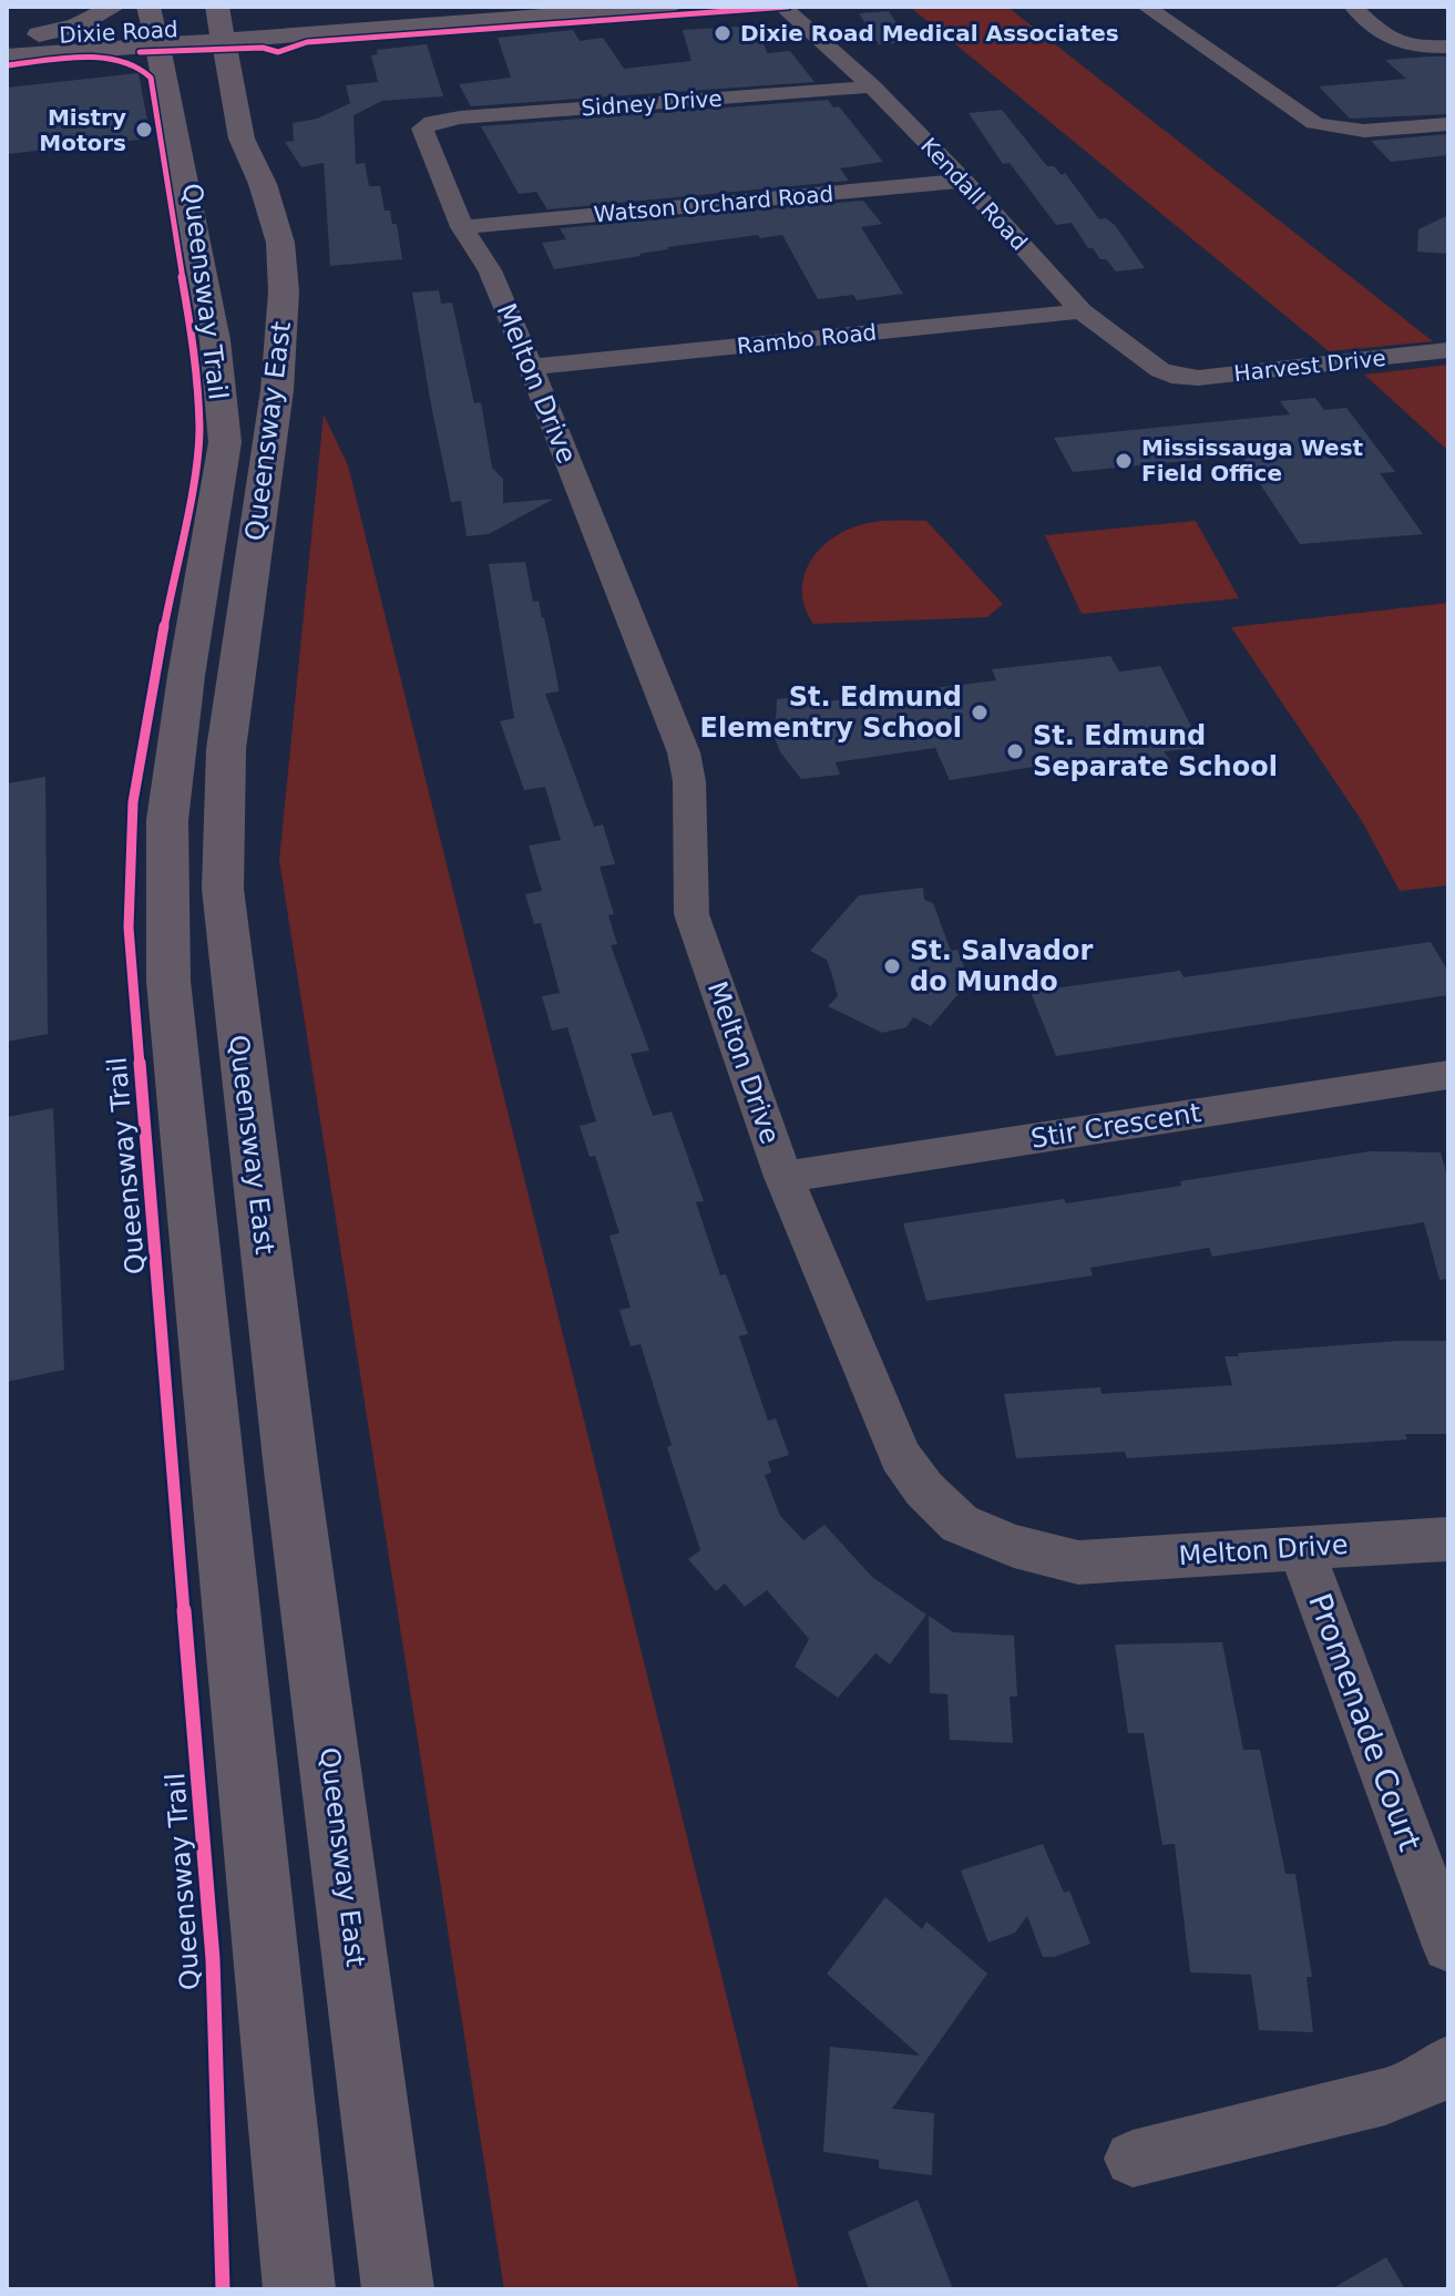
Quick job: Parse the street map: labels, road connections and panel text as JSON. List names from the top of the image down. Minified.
{"streets":{"main road":["Dixie Road","Queensway East"],"street":["Sidney Drive","Kendall Road","Watson Orchard Road","Rambo Road","Harvest Drive","Melton Drive","Stir Crescent","Promenade Court"],"cycle path":["Queensway Trail"]},"crossings":[["Dixie Road","Queensway East"],["Sidney Drive","Kendall Road"],["Sidney Drive","Melton Drive"],["Kendall Road","Watson Orchard Road"],["Kendall Road","Rambo Road"],["Kendall Road","Harvest Drive"],["Watson Orchard Road","Melton Drive"],["Rambo Road","Melton Drive"],["Melton Drive","Stir Crescent"],["Melton Drive","Promenade Court"]],"places":["Dixie Road Medical Associates","Mistry Motors","Mississauga West Field Office","St. Edmund Elementry School","St. Edmund Separate School","St. Salvador do Mundo"]}
